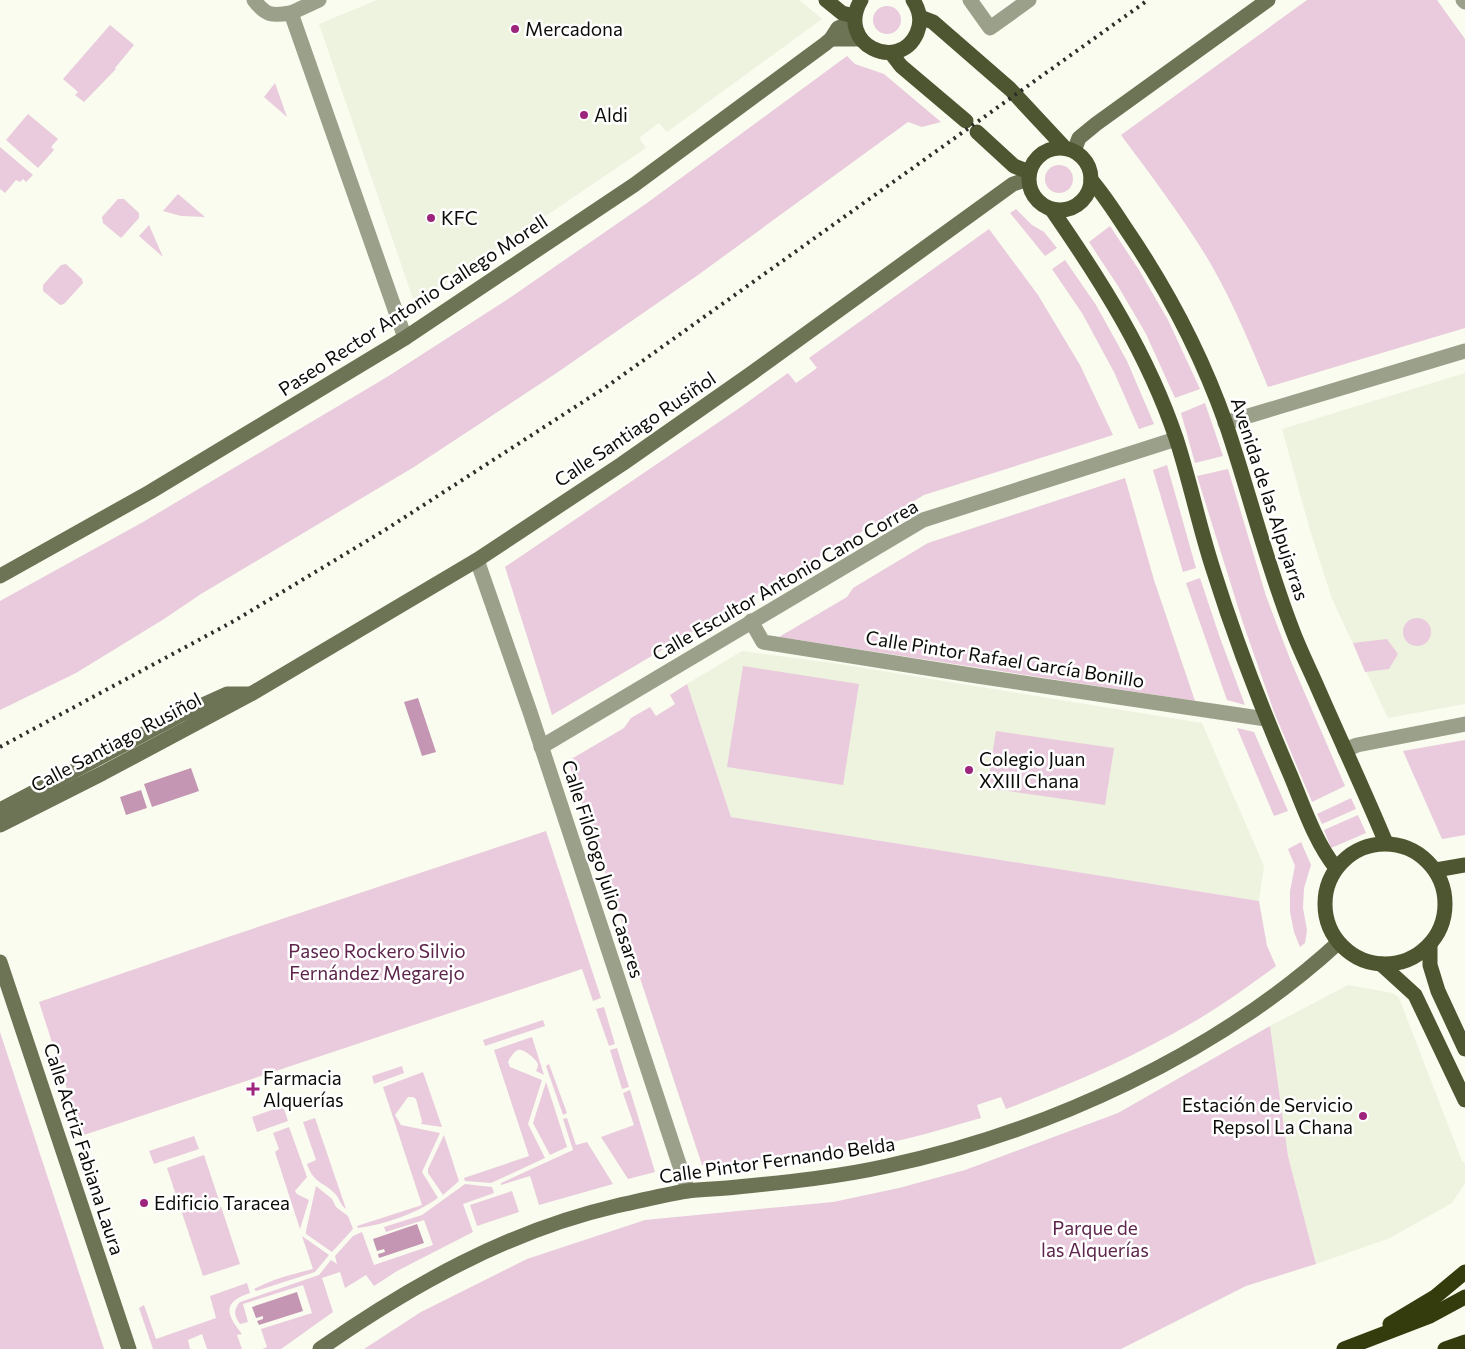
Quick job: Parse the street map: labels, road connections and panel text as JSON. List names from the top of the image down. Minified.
{"streets":{"main road":["Avenida de las Alpujarras"],"street":["Paseo Rector Antonio Gallego Morell","Calle Santiago Rusiñol","Calle Escultor Antonio Cano Correa","Calle Pintor Rafael García Bonillo","Calle Filólogo Julio Casares","Calle Actriz Fabiana Laura","Calle Pintor Fernando Belda"]},"crossings":[["Calle Santiago Rusiñol","Avenida de las Alpujarras"],["Calle Santiago Rusiñol","Calle Filólogo Julio Casares"],["Avenida de las Alpujarras","Calle Pintor Fernando Belda"],["Calle Escultor Antonio Cano Correa","Calle Pintor Rafael García Bonillo"],["Calle Escultor Antonio Cano Correa","Calle Filólogo Julio Casares"],["Calle Filólogo Julio Casares","Calle Pintor Fernando Belda"]],"parks":["Paseo Rockero Silvio Fernández Megarejo","Parque de las Alquerías"],"places":{"other":["Mercadona","Aldi","KFC","Colegio Juan XXIII Chana","Estación de Servicio Repsol La Chana","Edificio Taracea"],"health":["Farmacia Alquerías"]}}
